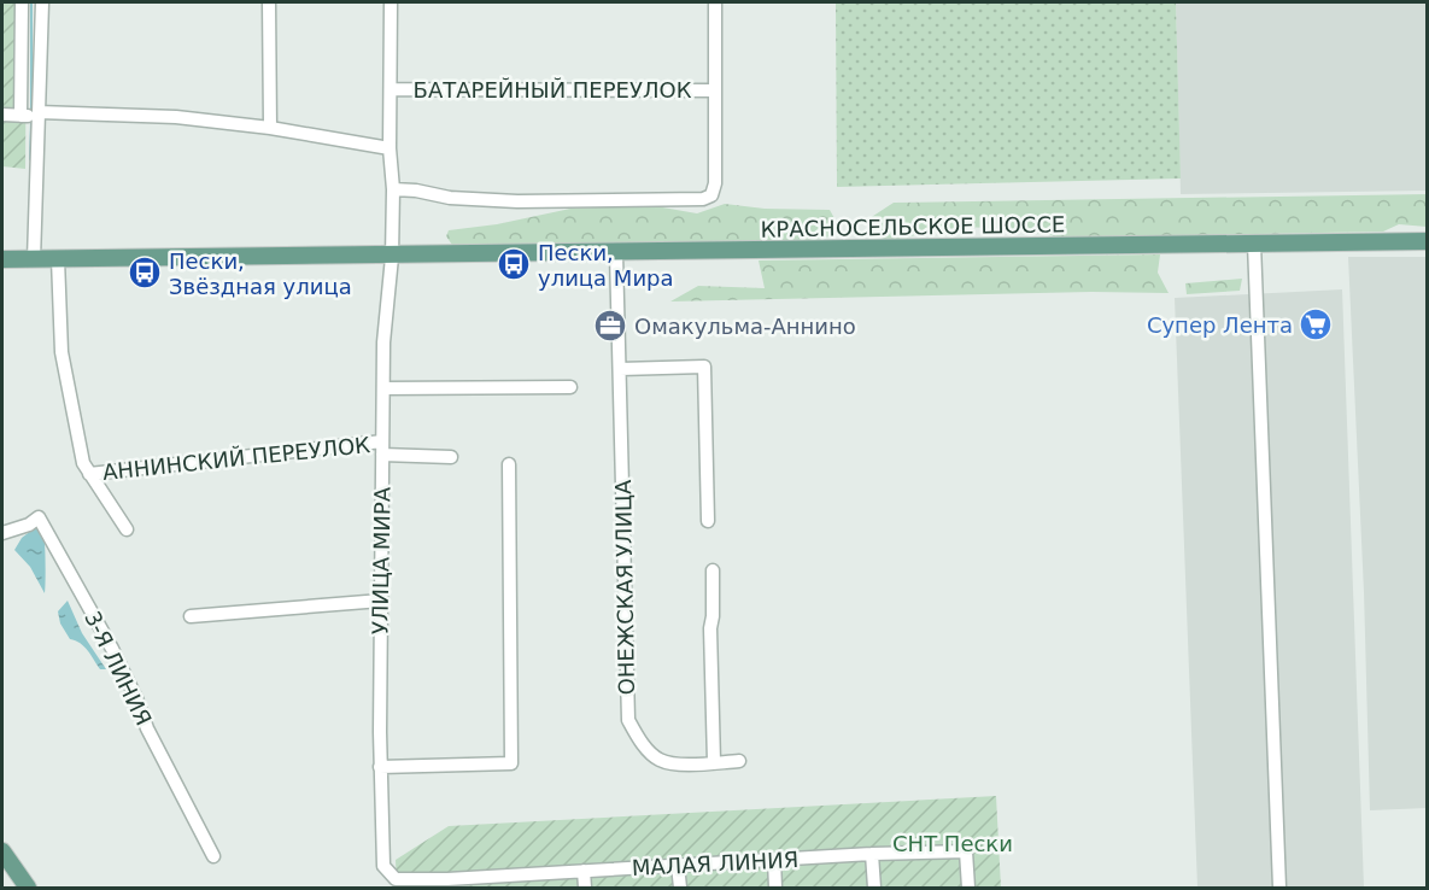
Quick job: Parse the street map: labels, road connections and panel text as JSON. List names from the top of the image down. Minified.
{"streets":{"main road":["КРАСНОСЕЛЬСКОЕ ШОССЕ"],"street":["БАТАРЕЙНЫЙ ПЕРЕУЛОК","АННИНСКИЙ ПЕРЕУЛОК","УЛИЦА МИРА","ОНЕЖСКАЯ УЛИЦА","3-Я ЛИНИЯ","МАЛАЯ ЛИНИЯ"]},"crossings":[["БАТАРЕЙНЫЙ ПЕРЕУЛОК","УЛИЦА МИРА"],["КРАСНОСЕЛЬСКОЕ ШОССЕ","УЛИЦА МИРА"],["КРАСНОСЕЛЬСКОЕ ШОССЕ","ОНЕЖСКАЯ УЛИЦА"],["АННИНСКИЙ ПЕРЕУЛОК","УЛИЦА МИРА"],["УЛИЦА МИРА","МАЛАЯ ЛИНИЯ"]],"parks":["СНТ Пески"],"places":{"bus stop":["Пески, улица Мира","Пески, Звёздная улица"],"supermarket":["Супер Лента"],"office":["Омакульма-Аннино"]}}
